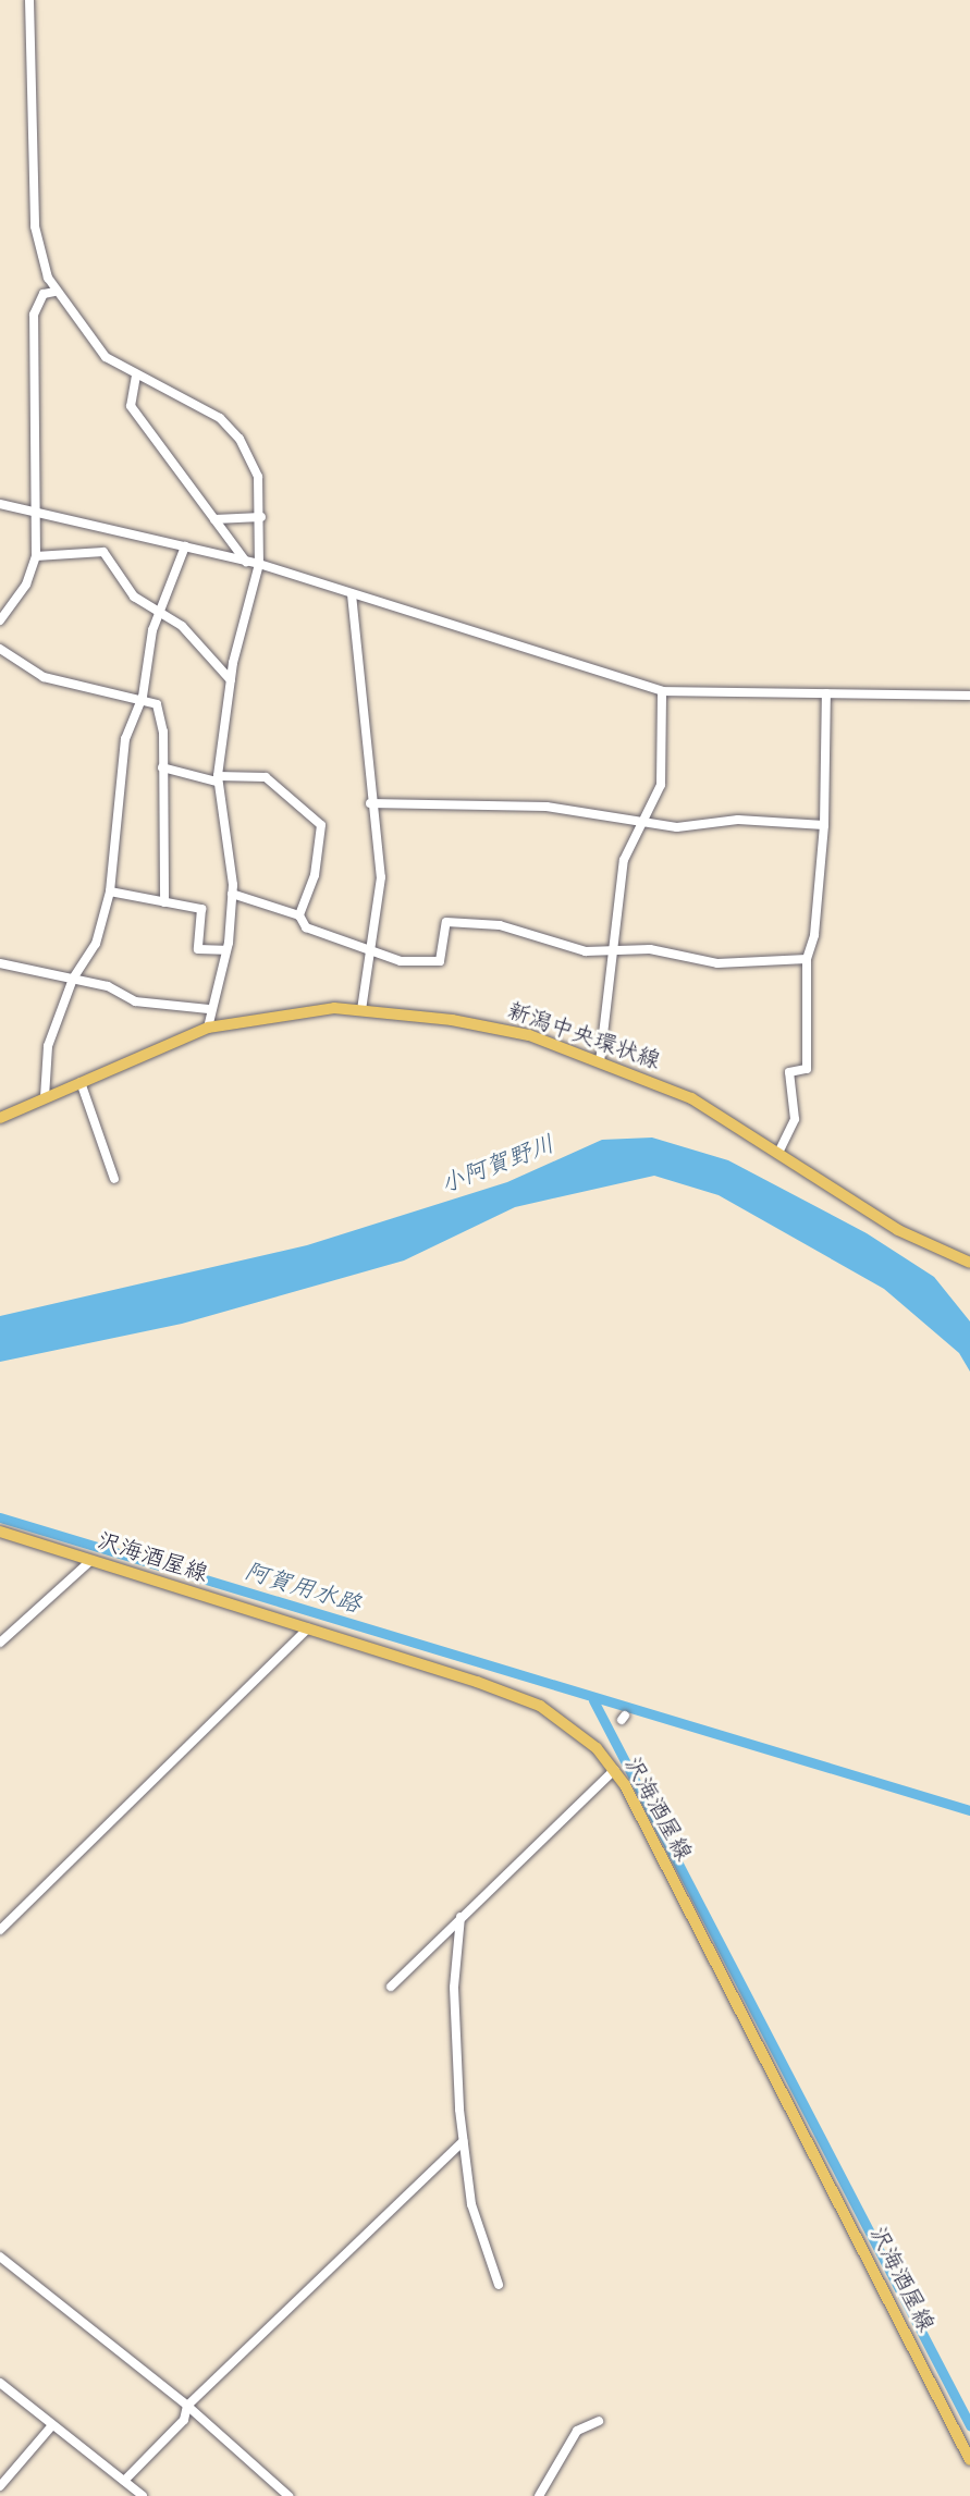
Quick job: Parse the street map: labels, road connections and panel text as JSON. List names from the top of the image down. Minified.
{"streets":{"main road":["新潟中央環状線","沢海酒屋線"]},"water":["小阿賀野川","阿賀用水路"]}
